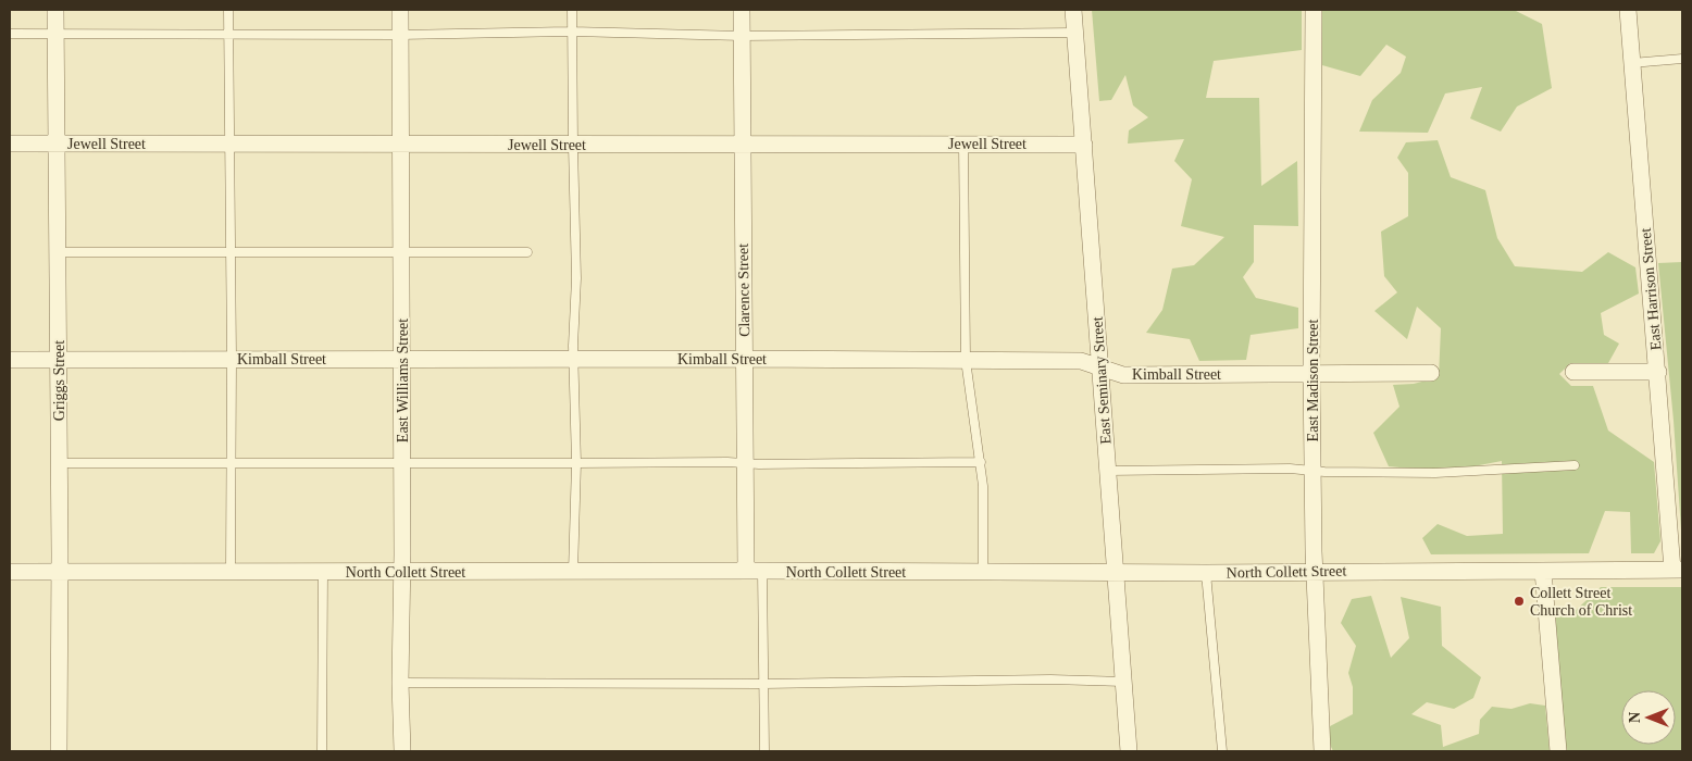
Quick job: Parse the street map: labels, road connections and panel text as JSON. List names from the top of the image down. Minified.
{"streets":{"street":["Jewell Street","East Harrison Street","Clarence Street","Kimball Street","Griggs Street","East Williams Street","East Seminary Street","East Madison Street","North Collett Street"]},"crossings":[["Jewell Street","Clarence Street"],["Jewell Street","Griggs Street"],["Jewell Street","East Williams Street"],["Jewell Street","East Seminary Street"],["East Harrison Street","North Collett Street"],["Clarence Street","Kimball Street"],["Clarence Street","North Collett Street"],["Kimball Street","Griggs Street"],["Kimball Street","East Williams Street"],["Kimball Street","East Seminary Street"],["Kimball Street","East Madison Street"],["Griggs Street","North Collett Street"],["East Williams Street","North Collett Street"],["East Seminary Street","North Collett Street"],["East Madison Street","North Collett Street"]],"places":["Collett Street Church of Christ"],"north":"left"}
